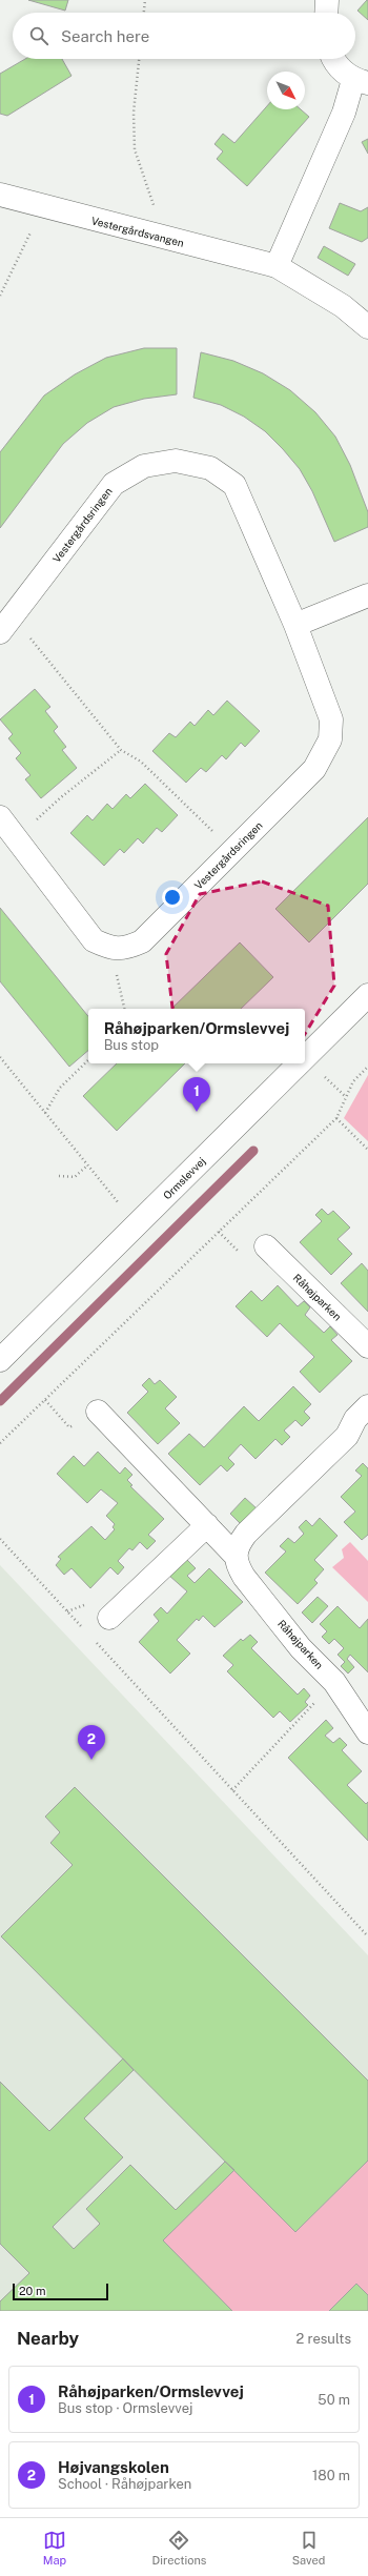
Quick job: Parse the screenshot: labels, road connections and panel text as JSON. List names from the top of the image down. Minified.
{"streets":{"street":["Vestergårdsvangen","Vestergårdsringen","Ormslevvej","Råhøjparken"]},"scale_bar":"20 m","north":"bottom right","page":{"search":"Search here","popup":["Råhøjparken/Ormslevvej","Bus stop"],"pins":["1","2"],"scale":"20 m","heading":["Nearby","2 results"],"list":[{"mark":"1","name":"Råhøjparken/Ormslevvej","note":"Bus stop · Ormslevvej","value":"50 m"},{"mark":"2","name":"Højvangskolen","note":"School · Råhøjparken","value":"180 m"}],"nav":["Map","Directions","Saved"]}}
